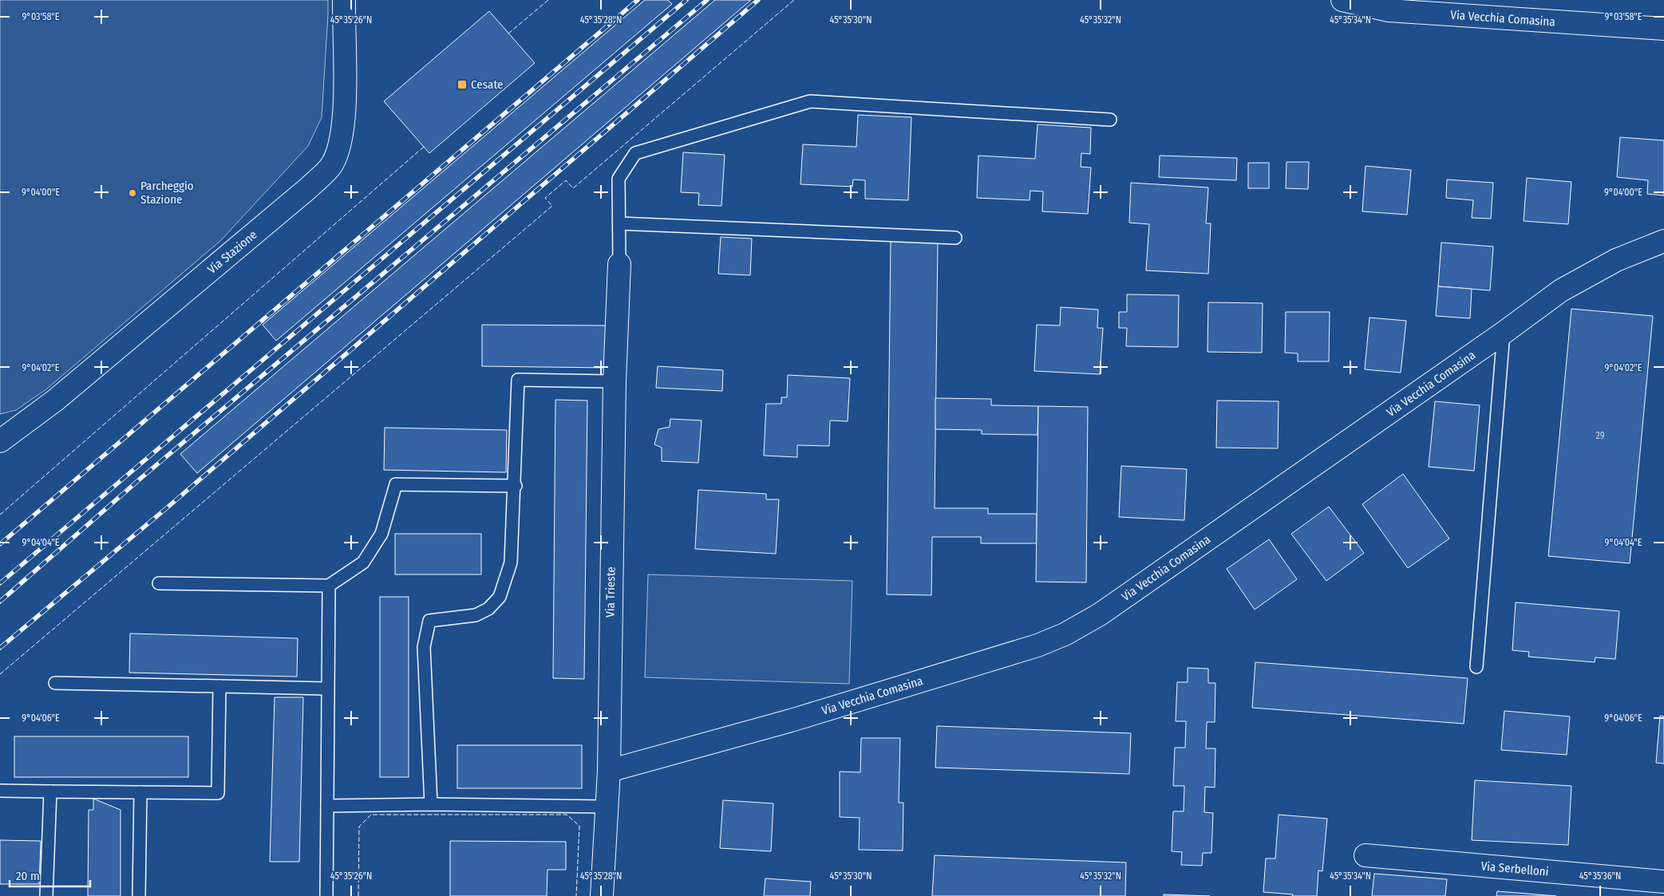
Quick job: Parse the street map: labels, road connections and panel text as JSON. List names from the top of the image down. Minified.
{"streets":{"street":["Via Vecchia Comasina","Via Stazione","Via Trieste","Via Serbelloni"]},"crossings":[["Via Vecchia Comasina","Via Trieste"]],"places":{"transit":["Cesate"],"other":["Parcheggio Stazione"]},"house_numbers":["29"],"scale_bar":"20 m","coordinates":["9°03'58\"E","45°35'26\"N","45°35'28\"N","45°35'30\"N","45°35'32\"N","45°35'34\"N","9°04'00\"E","9°04'02\"E","9°04'04\"E","9°04'06\"E","45°35'36\"N"]}
